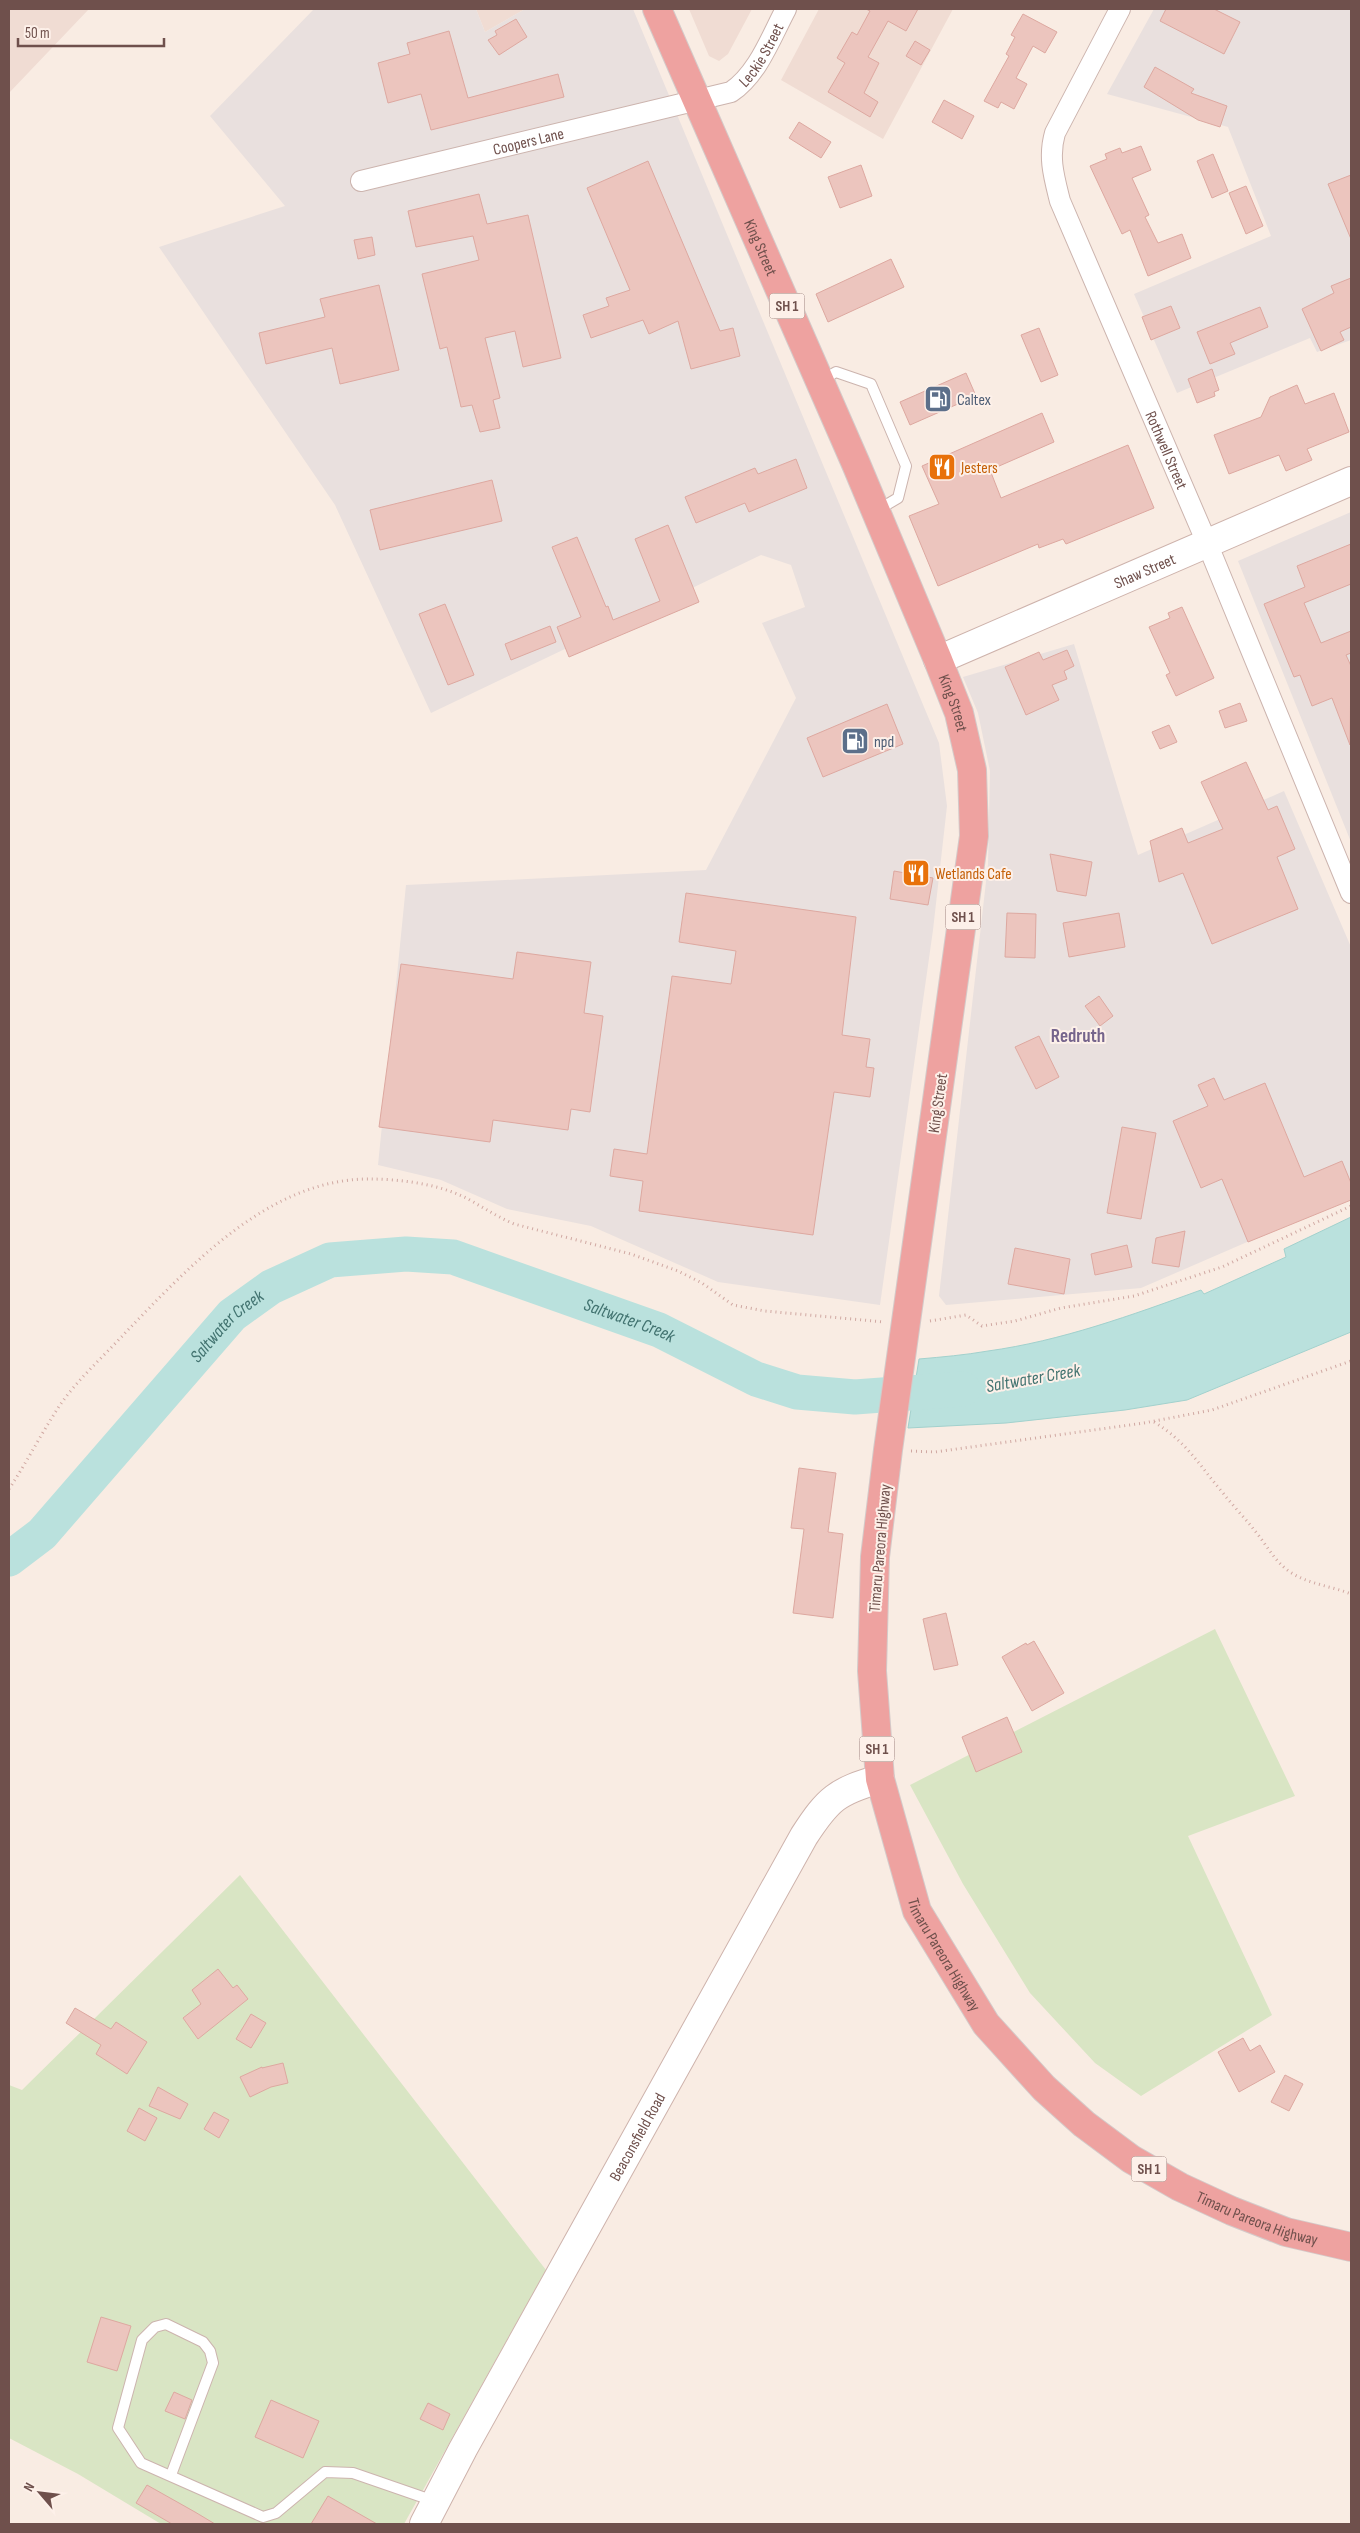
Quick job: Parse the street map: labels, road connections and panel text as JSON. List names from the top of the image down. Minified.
{"streets":{"highway":["King Street","SH 1","Timaru Pareora Highway"],"street":["Leckie Street","Coopers Lane","Rothwell Street","Shaw Street","Beaconsfield Road"]},"crossings":[["Leckie Street","Coopers Lane"],["Leckie Street","King Street"],["Coopers Lane","King Street"],["King Street","Shaw Street"],["King Street","Timaru Pareora Highway"],["Rothwell Street","Shaw Street"],["Timaru Pareora Highway","Beaconsfield Road"]],"districts":["Redruth"],"water":["Saltwater Creek"],"places":{"fuel station":["Caltex","npd"],"restaurant":["Jesters","Wetlands Cafe"]},"scale_bar":"50 m","north":"top left"}
